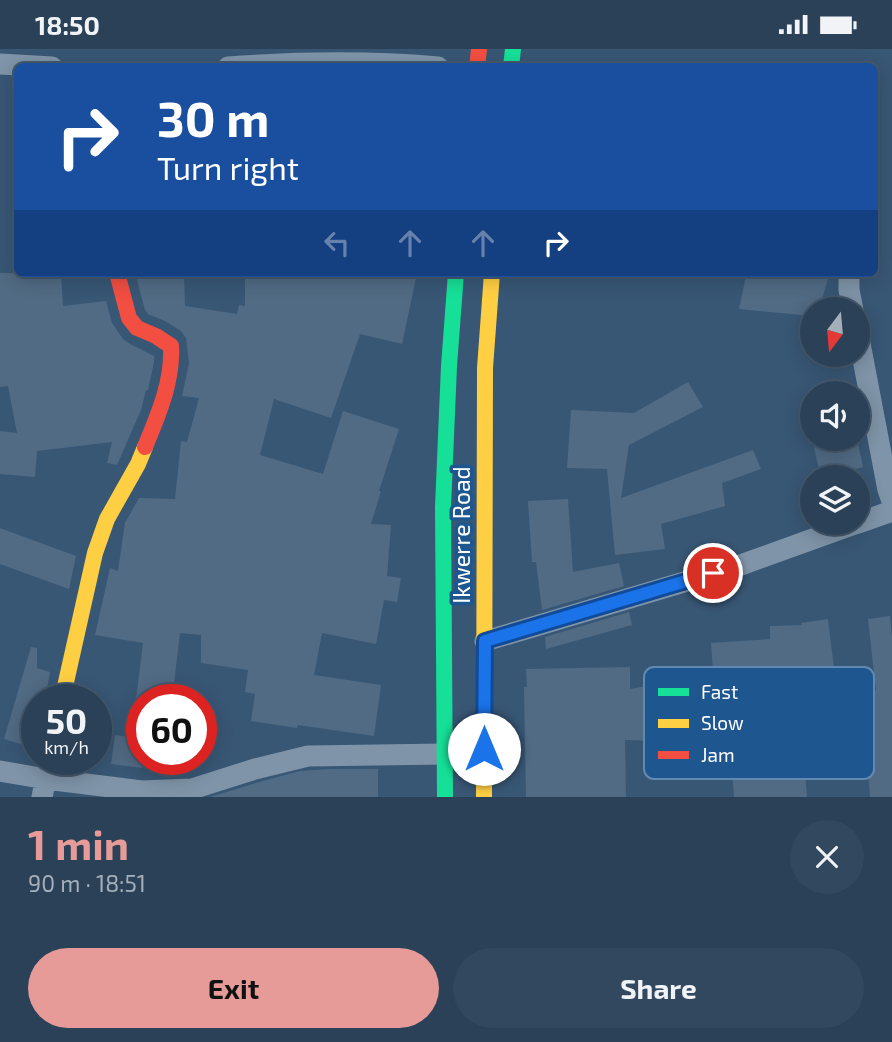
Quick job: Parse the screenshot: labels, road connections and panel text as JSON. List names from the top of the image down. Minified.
{"streets":{"main road":["Ikwerre Road"]},"legend":["Fast","Slow","Jam"],"north":"bottom","page":{"status":"18:50","turn":["30 m","Turn right"],"speed":"50 km/h","limit":"60","heading":["1 min","90 m · 18:51"],"buttons":["Exit","Share"]}}
